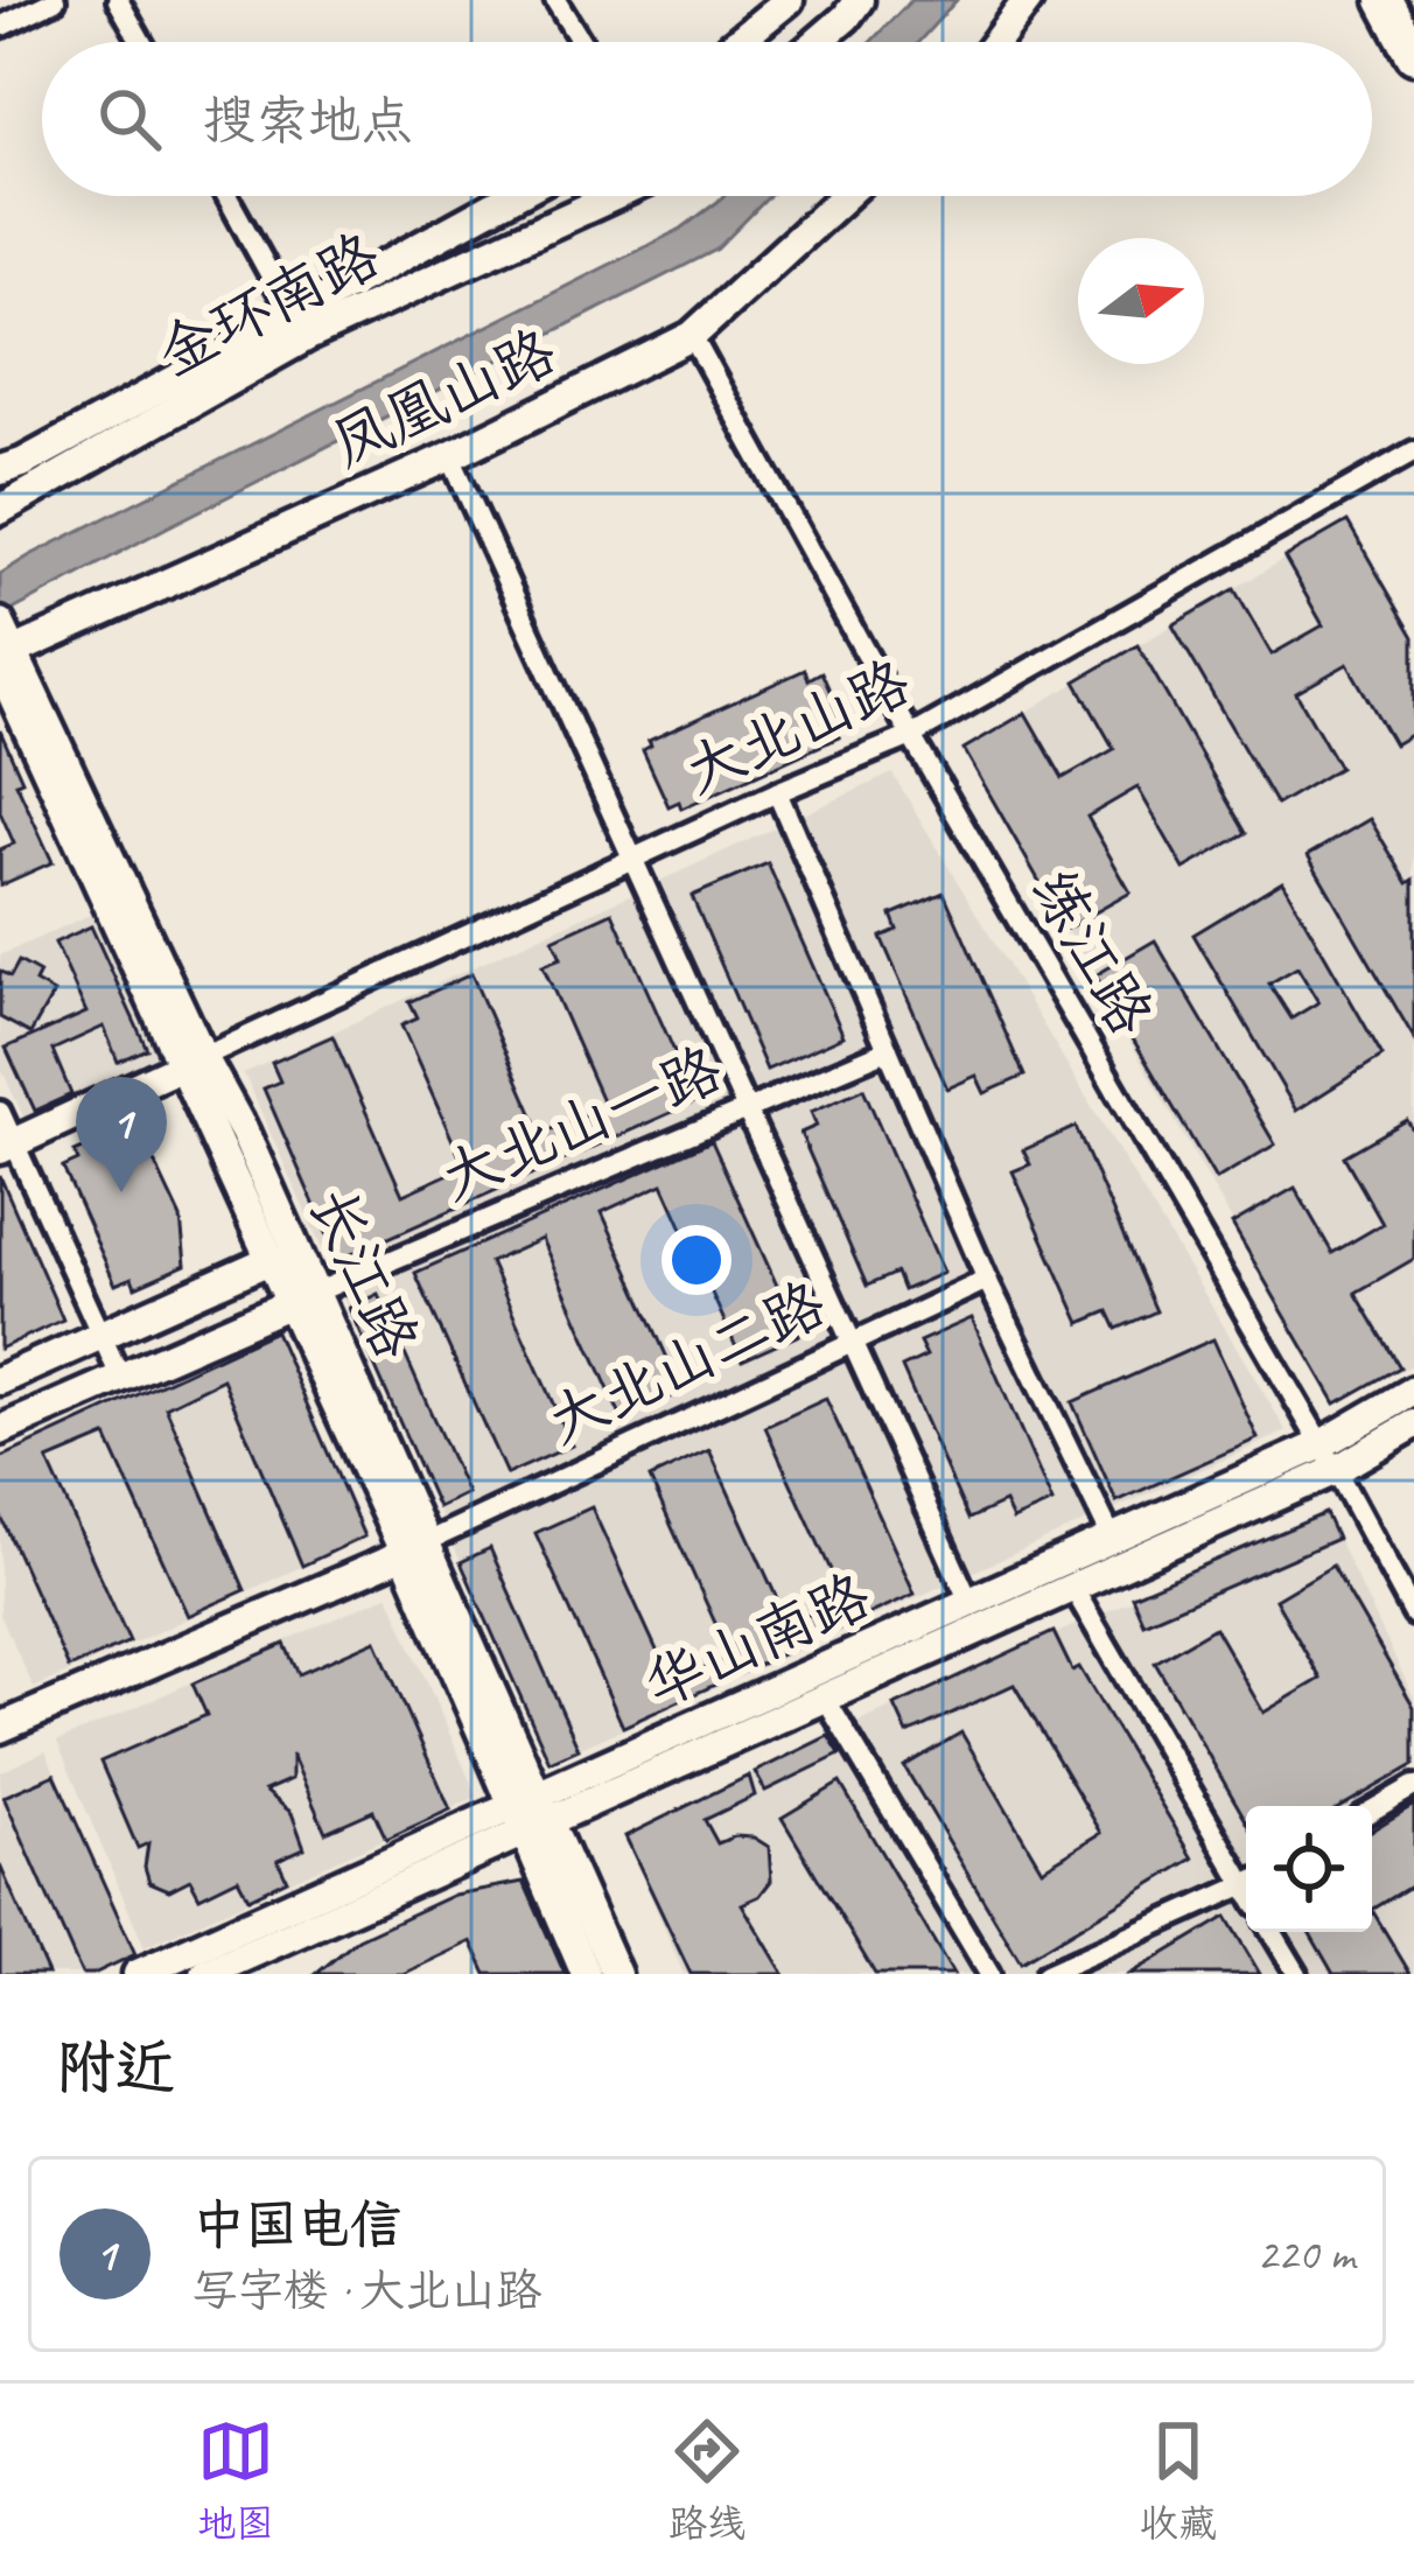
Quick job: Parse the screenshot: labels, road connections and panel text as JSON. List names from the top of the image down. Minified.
{"streets":{"street":["金环南路","凤凰山路","大北山路","练江路","大北山一路","长江路","大北山二路","华山南路"]},"crossings":[["凤凰山路","练江路"],["凤凰山路","长江路"],["大北山路","练江路"],["大北山路","长江路"],["练江路","华山南路"],["大北山一路","长江路"],["长江路","大北山二路"],["长江路","华山南路"]],"north":"right","page":{"search":"搜索地点","pins":"1","heading":"附近","list":[{"mark":"1","name":"中国电信","note":"写字楼 · 大北山路","value":"220 m"}],"nav":["地图","路线","收藏"]}}
